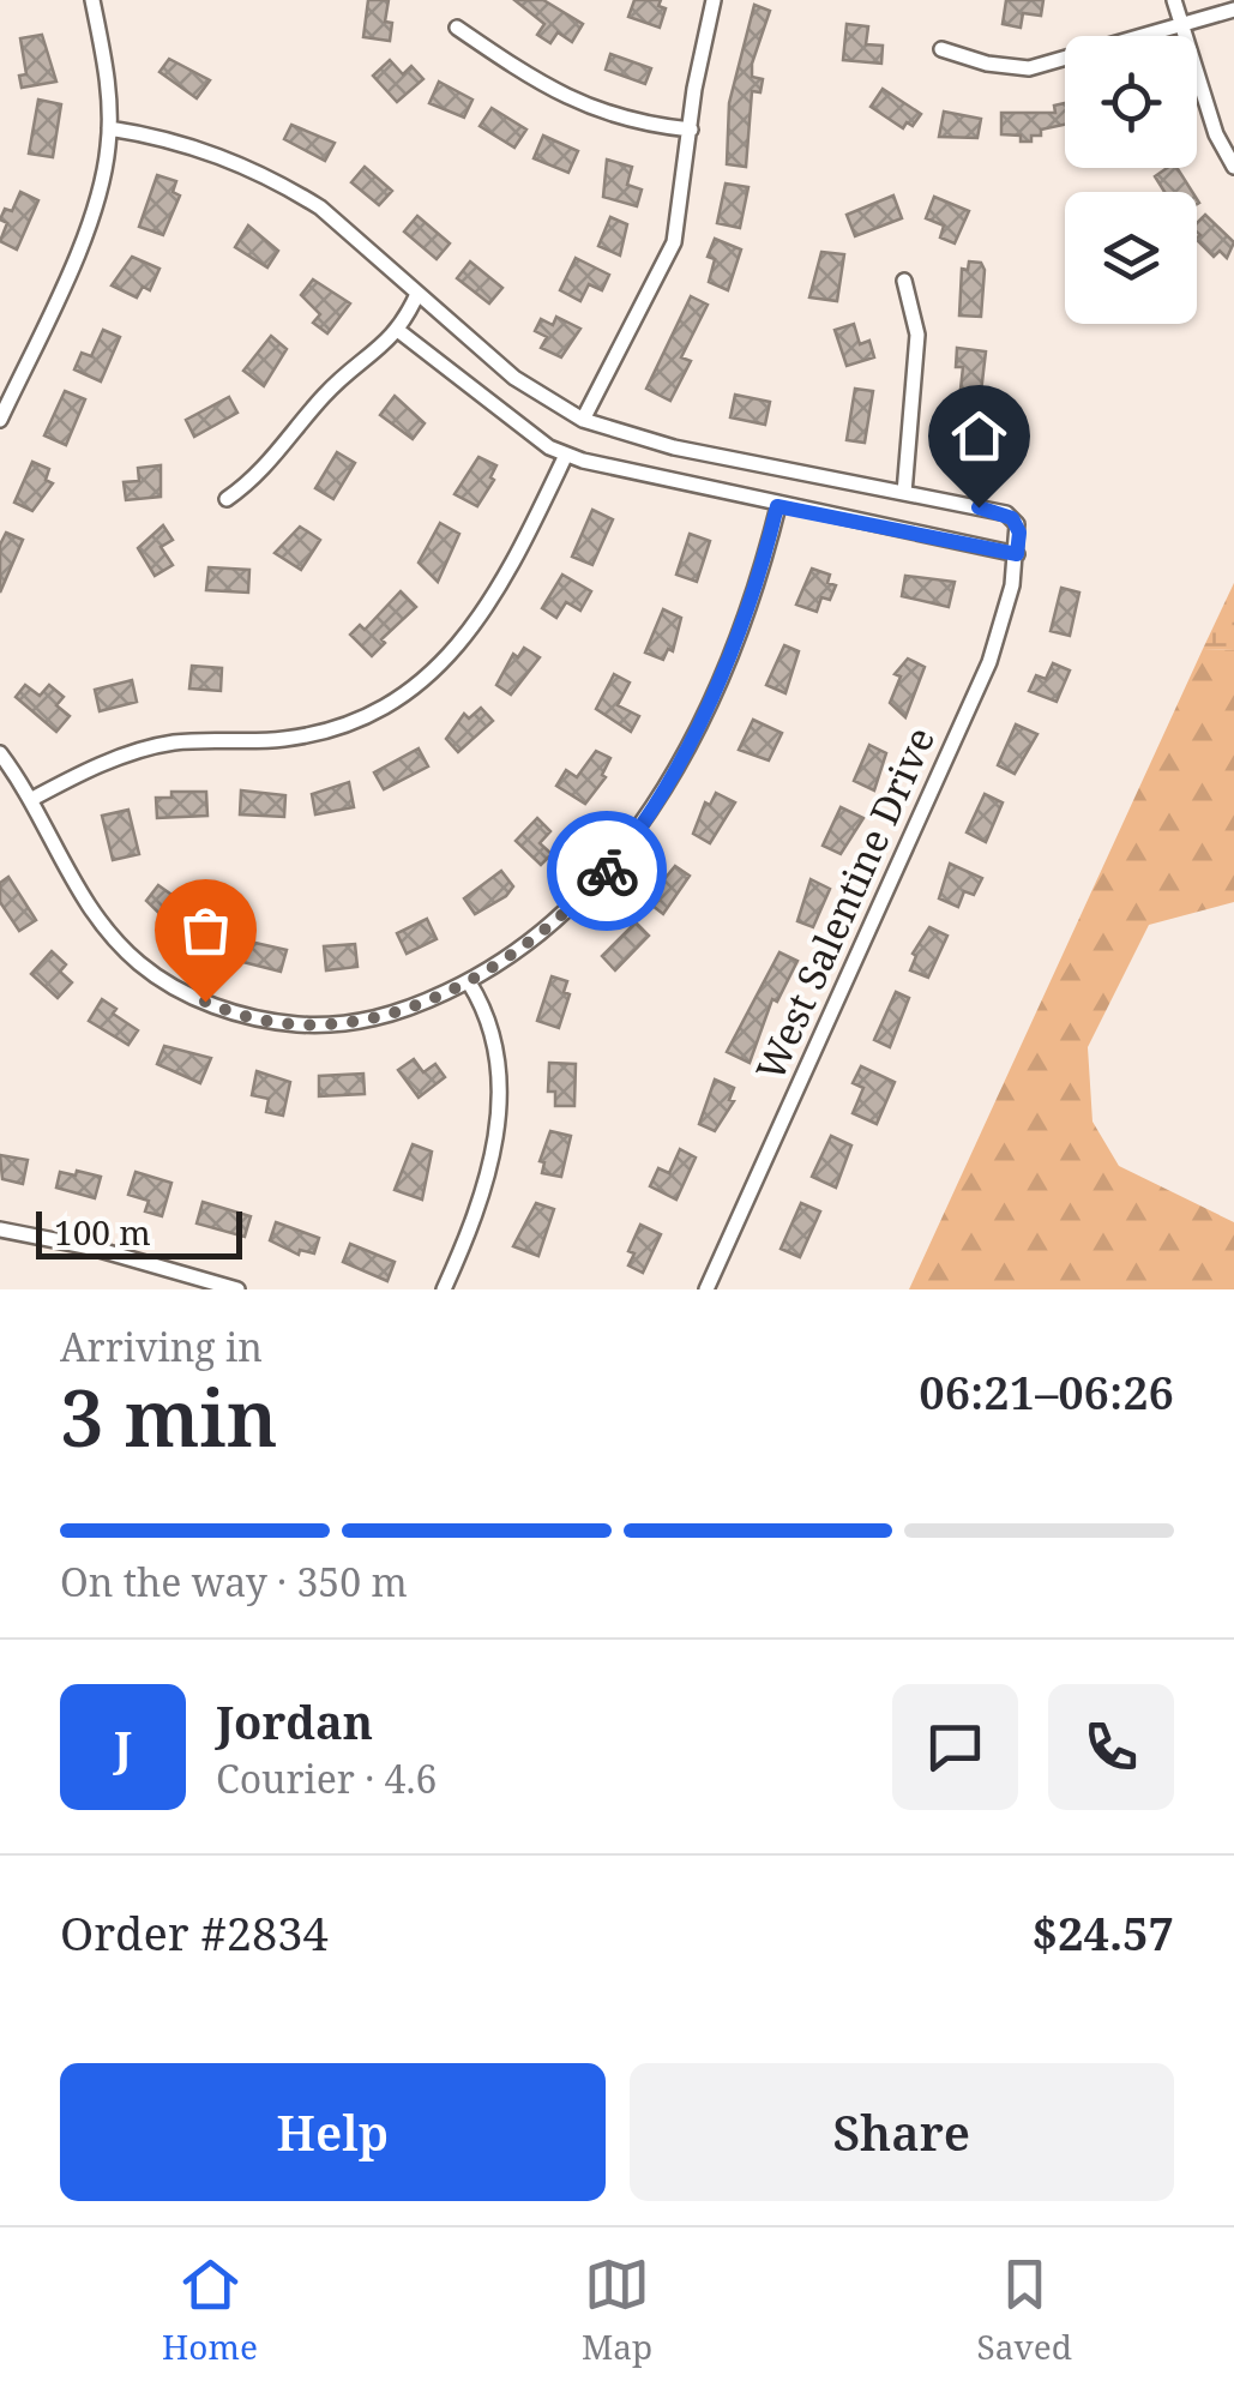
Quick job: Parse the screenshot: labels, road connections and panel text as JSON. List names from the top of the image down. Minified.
{"streets":{"street":["West Salentine Drive"]},"scale_bar":"100 m","page":{"scale":"100 m","heading":["3 min","Arriving in","06:21–06:26"],"panel":["Jordan","Courier · 4.6","Order #2834","$24.57"],"bar":"On the way · 350 m","round":"J","buttons":["Help","Share"],"tabs":["Home","Map","Saved"]}}
